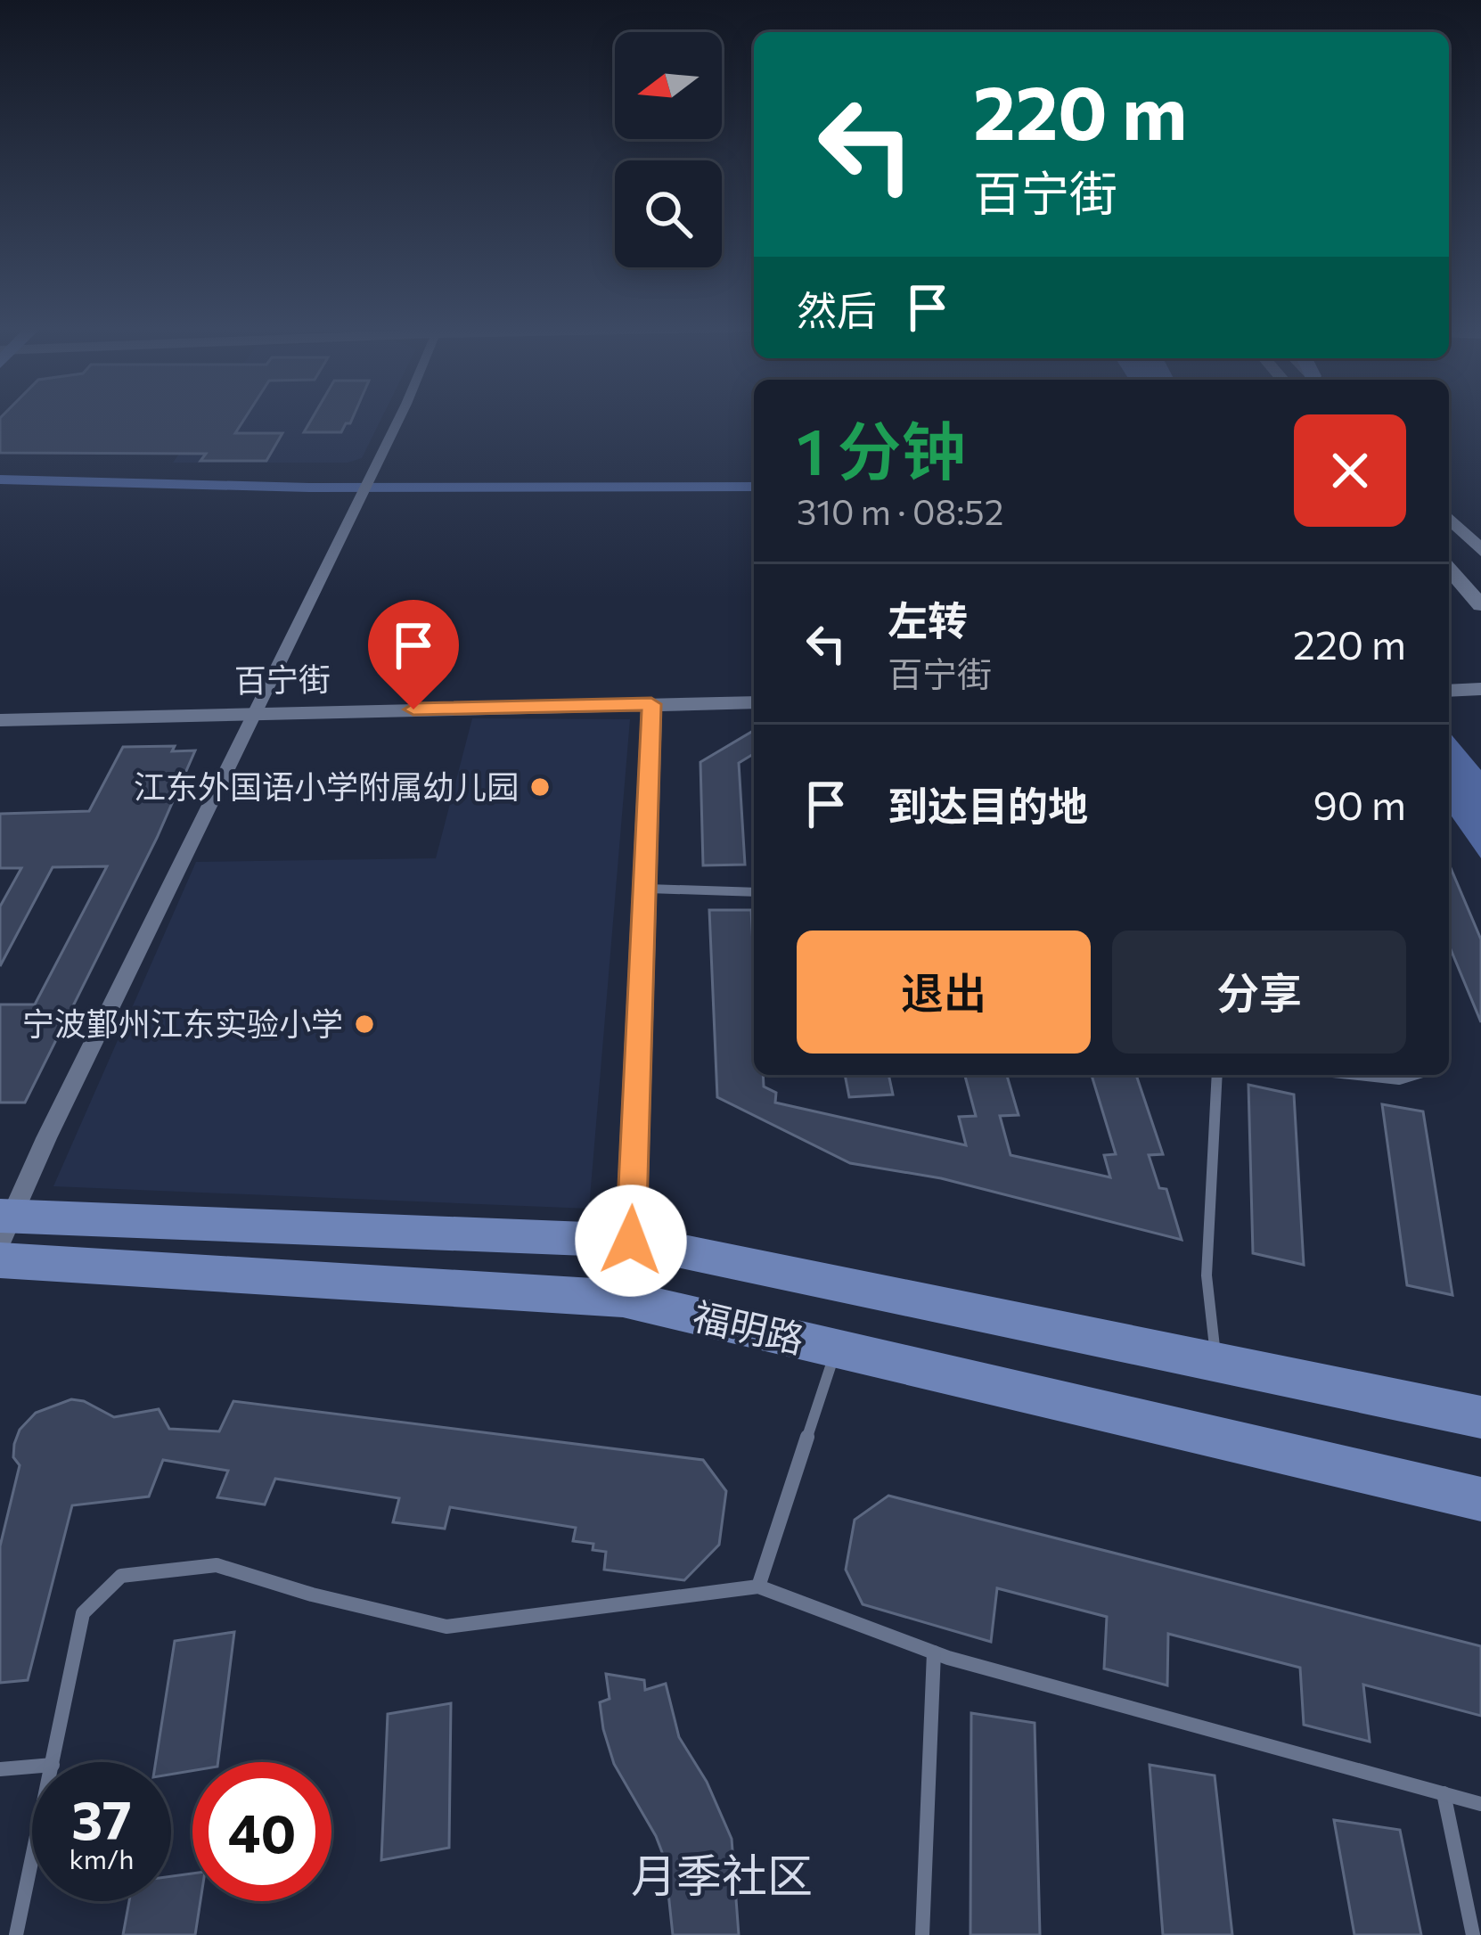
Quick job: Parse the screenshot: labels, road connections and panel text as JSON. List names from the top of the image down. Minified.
{"streets":{"main road":["百宁街","福明路"]},"districts":["月季社区"],"places":["江东外国语小学附属幼儿园","宁波鄞州江东实验小学"],"north":"left","page":{"turn":["220 m","百宁街"],"then":"然后","heading":["1 分钟","310 m · 08:52"],"list":[{"name":"左转","note":"百宁街","value":"220 m"},{"name":"到达目的地","value":"90 m"}],"buttons":["退出","分享"],"speed":"37 km/h","limit":"40"}}
